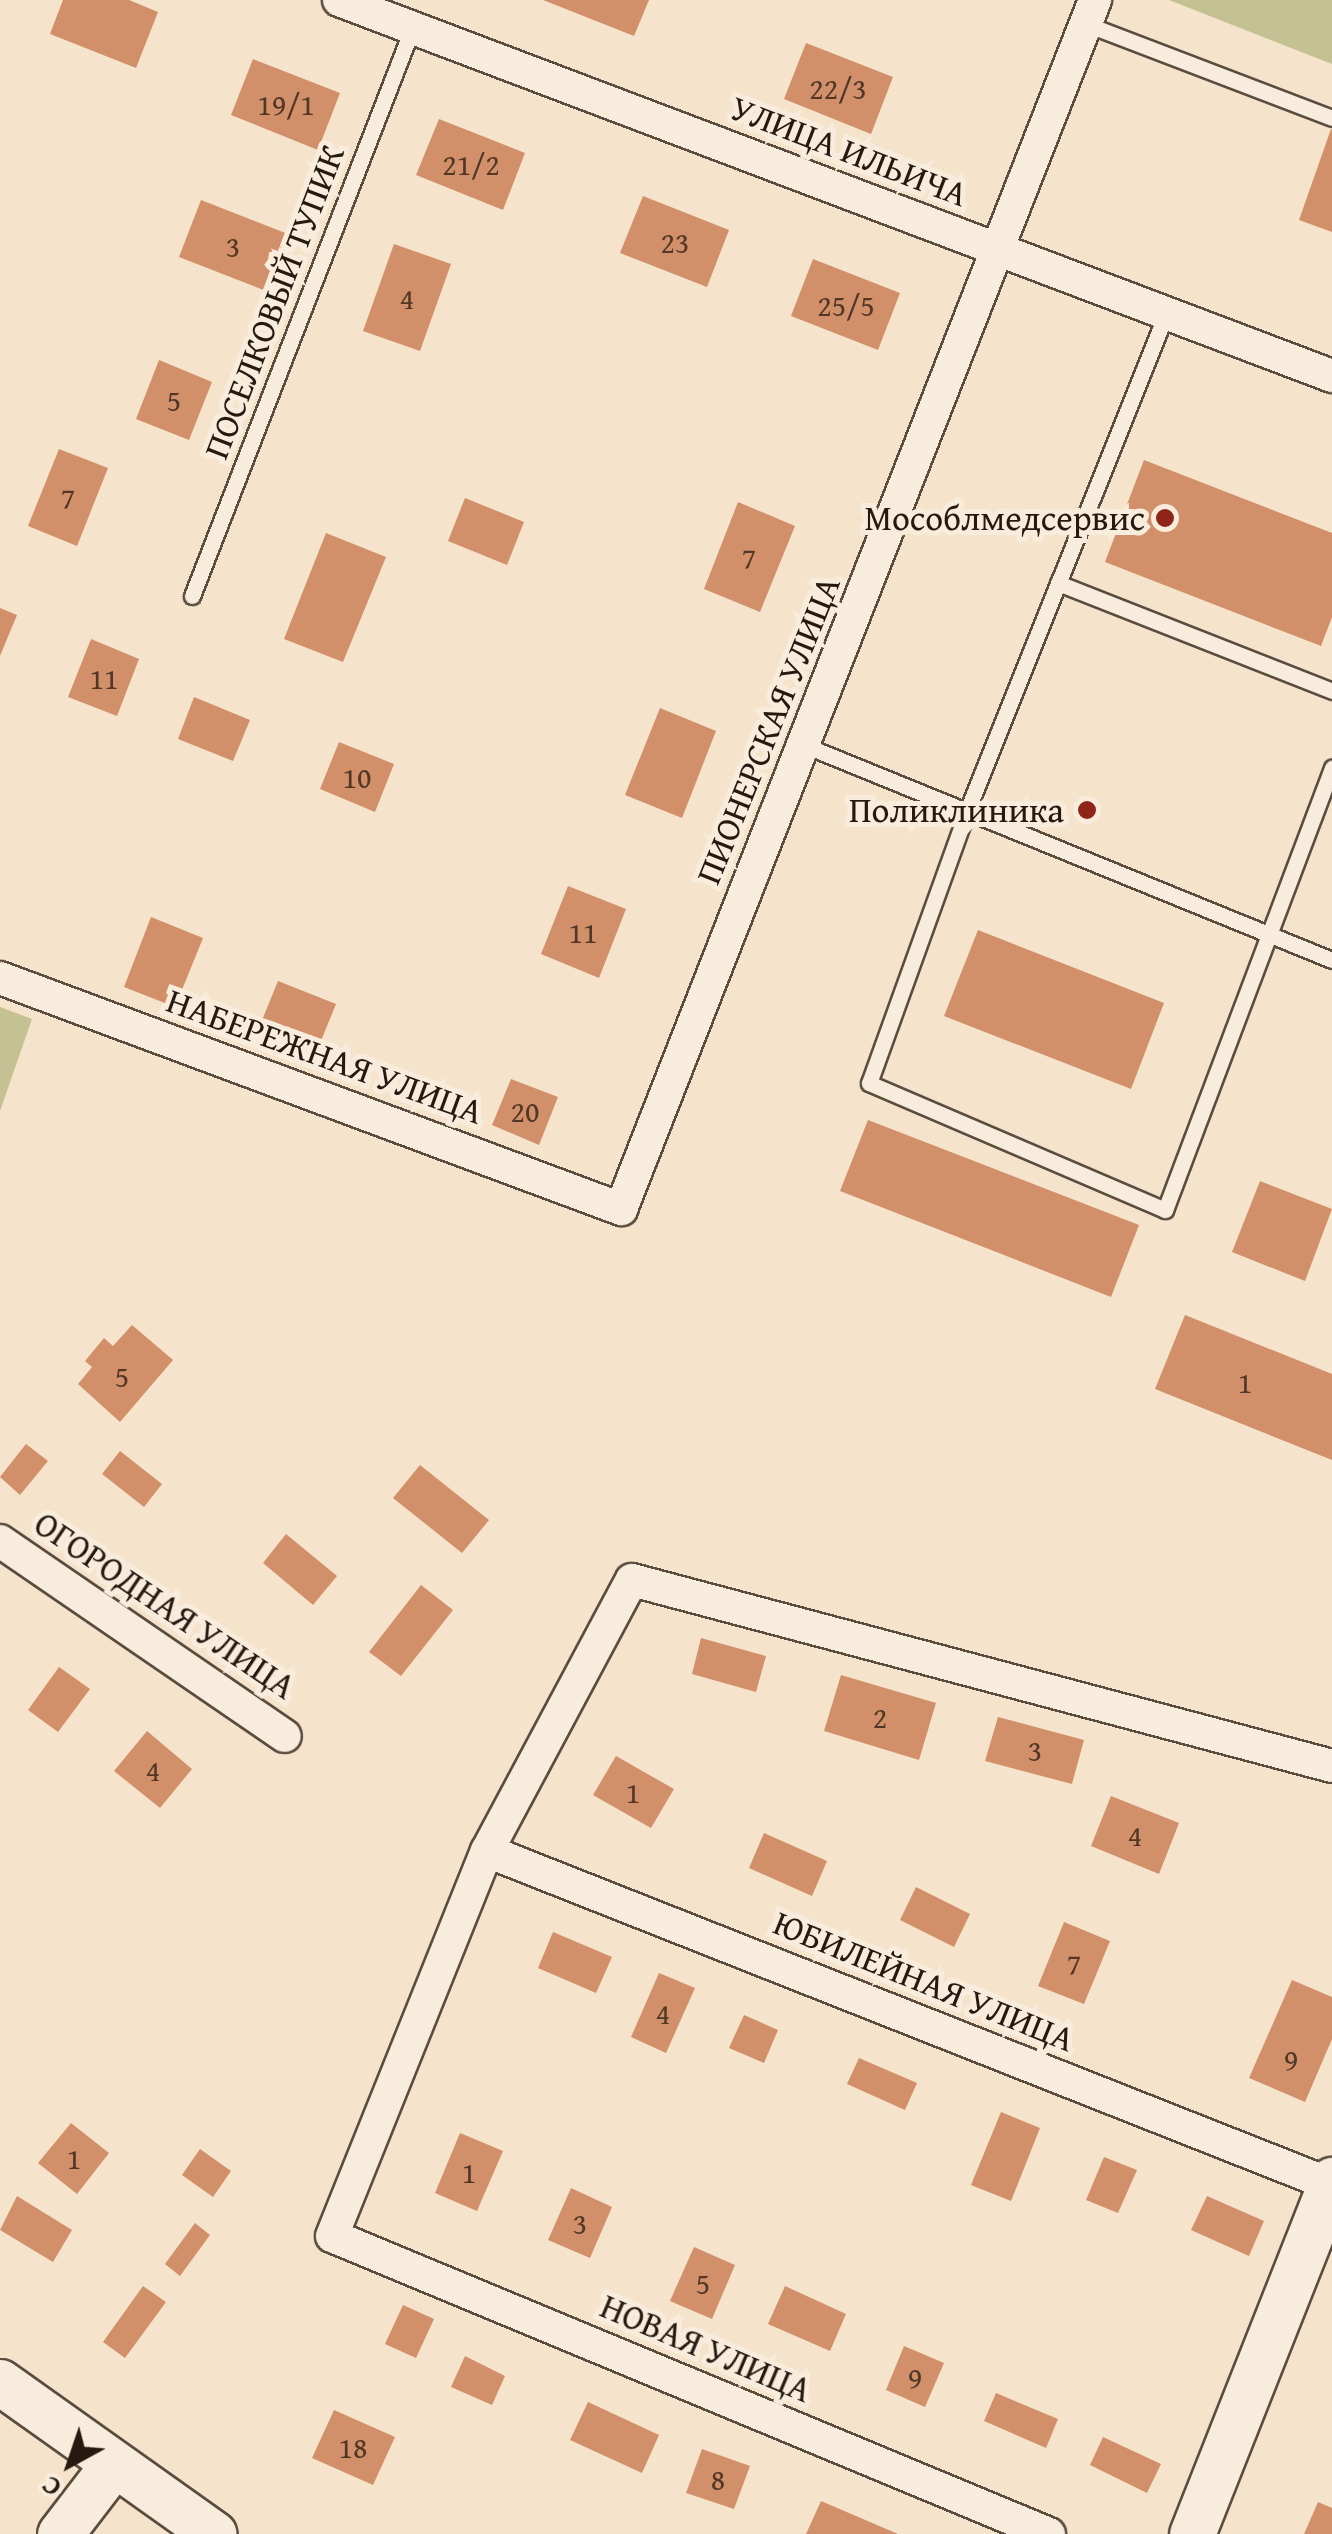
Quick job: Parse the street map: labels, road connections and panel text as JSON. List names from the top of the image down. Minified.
{"streets":{"street":["УЛИЦА ИЛЬИЧА","ПИОНЕРСКАЯ УЛИЦА","НАБЕРЕЖНАЯ УЛИЦА","ОГОРОДНАЯ УЛИЦА","ЮБИЛЕЙНАЯ УЛИЦА","НОВАЯ УЛИЦА"],"lane":["ПОСЕЛКОВЫЙ ТУПИК"]},"crossings":[["УЛИЦА ИЛЬИЧА","ПОСЕЛКОВЫЙ ТУПИК"],["УЛИЦА ИЛЬИЧА","ПИОНЕРСКАЯ УЛИЦА"],["ПИОНЕРСКАЯ УЛИЦА","НАБЕРЕЖНАЯ УЛИЦА"],["ЮБИЛЕЙНАЯ УЛИЦА","НОВАЯ УЛИЦА"]],"places":["Мособлмедсервис","Поликлиника"],"house_numbers":["22/3","19/1","21/2","23","3","4","25/5","5","7","7","11","10","11","20","5","1","2","3","4","1","4","7","4","9","1","1","3","5","9","18","8"],"north":"bottom left"}
